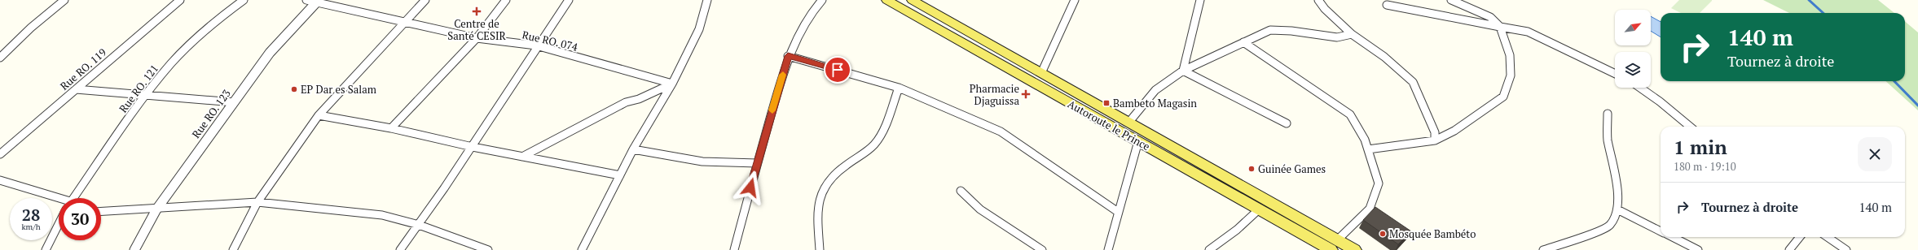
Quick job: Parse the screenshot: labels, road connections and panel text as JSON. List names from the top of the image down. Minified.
{"streets":{"main road":["Autoroute le Prince"],"street":["Rue RO. 074","Rue RO. 119","Rue RO. 121","Rue RO. 123"]},"crossings":[["Rue RO. 074","Rue RO. 123"]],"places":{"health":["Centre de Santé CESIR","Pharmacie Djaguissa"],"other":["EP Dar es Salam","Guinée Games","Mosquée Bambéto"],"transit":["Bambeto Magasin"]},"north":"top right","page":{"turn":["140 m","Tournez à droite"],"heading":["1 min","180 m · 19:10"],"list":[{"name":"Tournez à droite","value":"140 m"}],"speed":"28 km/h","limit":"30"}}
